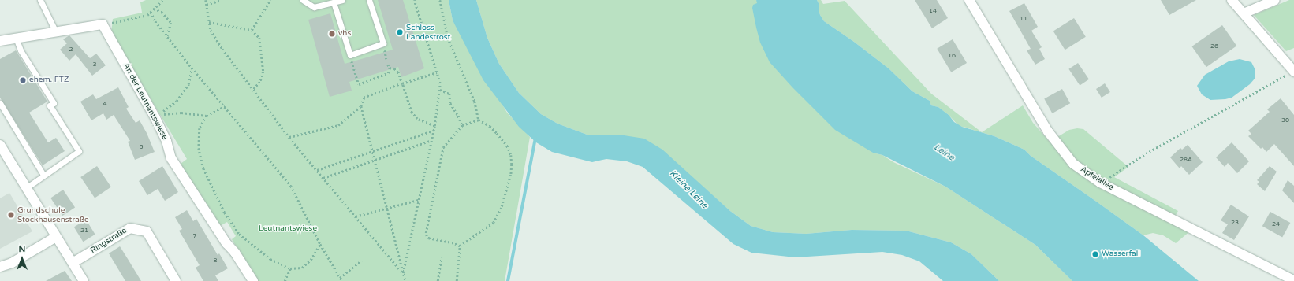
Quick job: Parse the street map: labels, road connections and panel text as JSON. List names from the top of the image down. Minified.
{"streets":{"street":["An der Leutnantswiese","Apfelallee","Ringstraße"]},"water":["Leine","Kleine Leine"],"parks":["Leutnantswiese"],"places":["Schloss Landestrost","vhs","ehem. FTZ","Grundschule Stockhausenstraße","Wasserfall"],"house_numbers":["14","11","26","2","16","3","4","30","5","28A","23","24","21","7","8"],"north":"top"}
